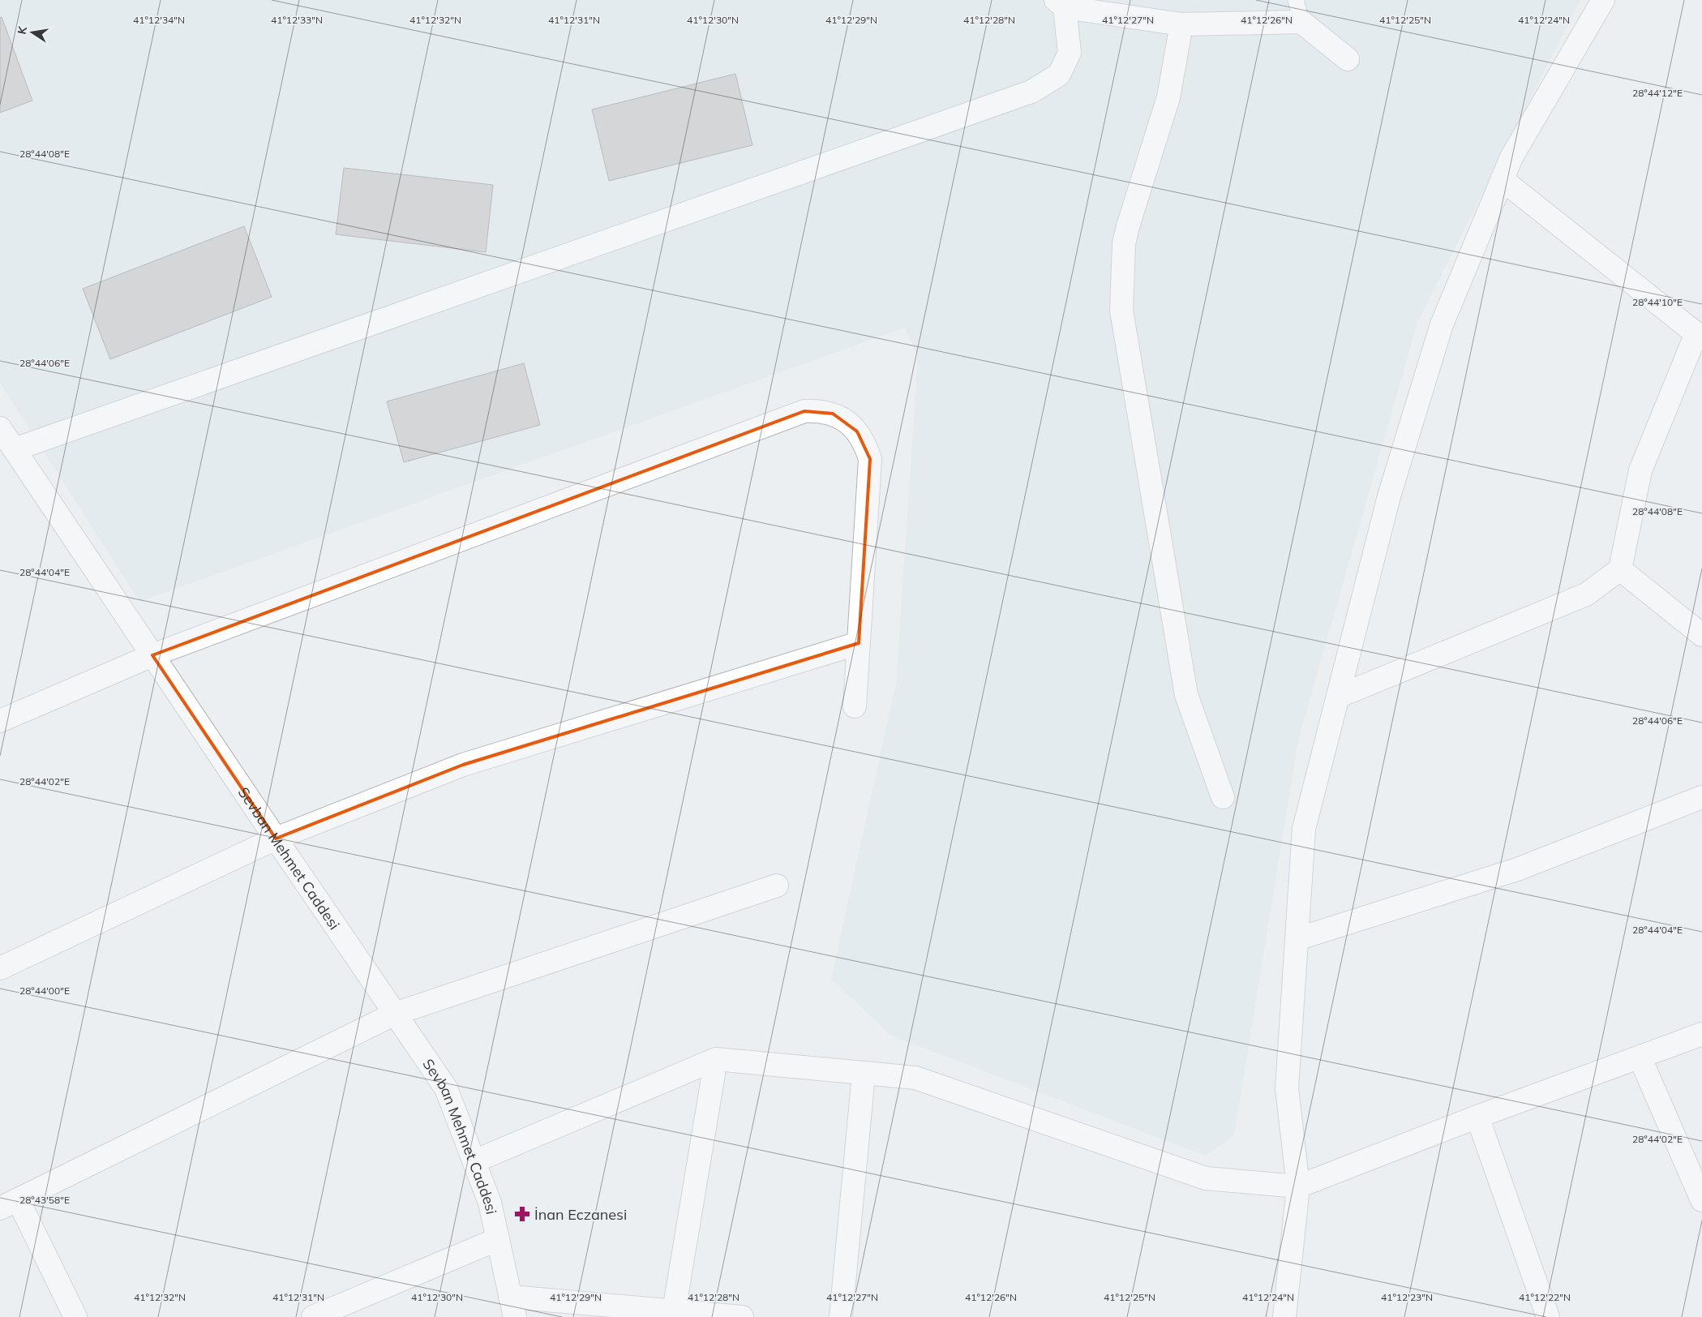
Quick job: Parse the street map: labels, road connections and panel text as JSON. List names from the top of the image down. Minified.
{"streets":{"street":["Sevban Mehmet Caddesi"]},"places":{"pharmacy":["İnan Eczanesi"]},"north":"left","coordinates":["41°12'34\"N","41°12'33\"N","41°12'32\"N","41°12'31\"N","41°12'30\"N","41°12'29\"N","41°12'28\"N","41°12'27\"N","41°12'26\"N","41°12'25\"N","41°12'24\"N","28°44'12\"E","28°44'08\"E","28°44'10\"E","28°44'06\"E","28°44'04\"E","28°44'02\"E","28°44'00\"E","28°43'58\"E","41°12'23\"N","41°12'22\"N"]}
